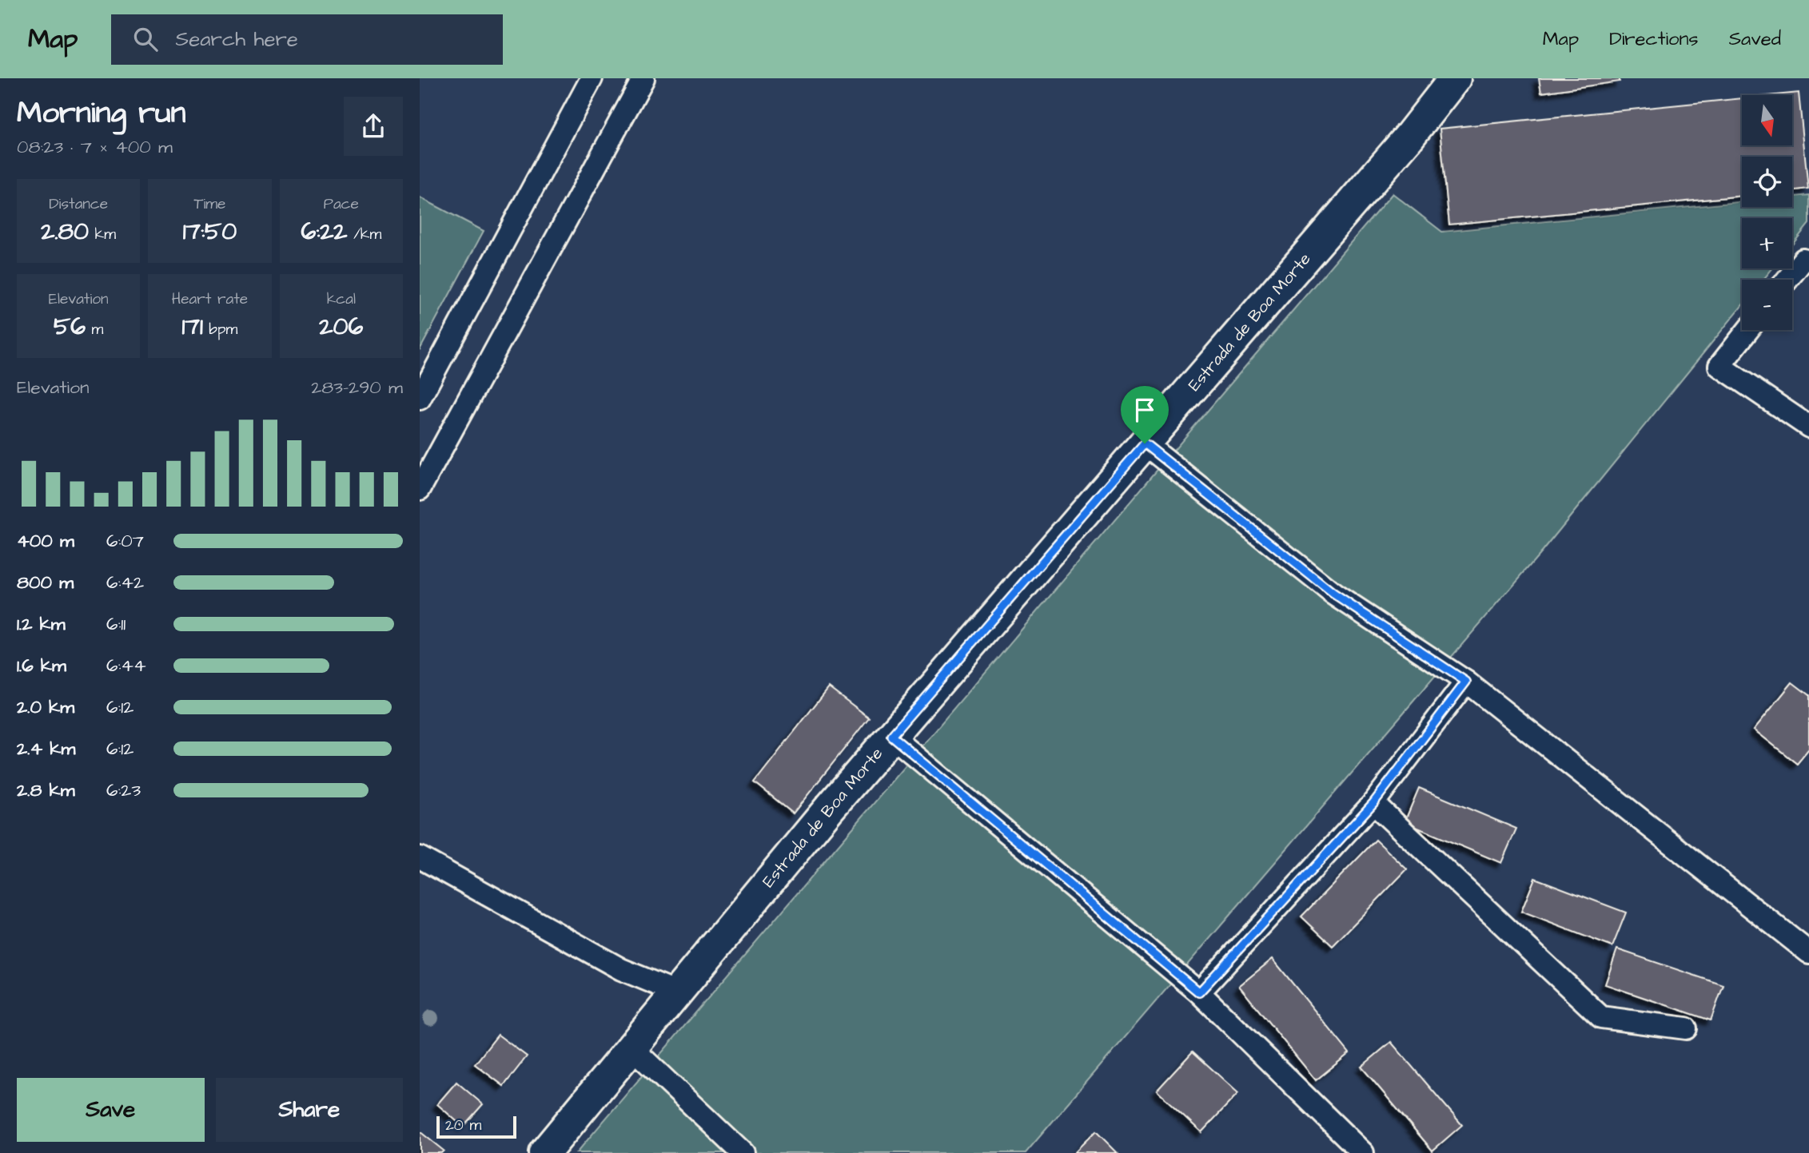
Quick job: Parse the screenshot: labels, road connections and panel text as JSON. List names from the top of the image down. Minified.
{"streets":{"main road":["Estrada de Boa Morte"]},"scale_bar":"20 m","north":"bottom","page":{"header":"Map","search":"Search here","nav":["Map","Directions","Saved"],"heading":["Morning run","08:23 · 7 × 400 m"],"map_buttons":["+","−"],"stats":[["Distance","2.80 km"],["Time","17:50"],["Pace","6:22 /km"],["Elevation","56 m"],["Heart rate","171 bpm"],["kcal","206"]],"chart":["Elevation","283–290 m"],"list":[{"name":"400 m","note":"6:07"},{"name":"800 m","note":"6:42"},{"name":"1.2 km","note":"6:11"},{"name":"1.6 km","note":"6:44"},{"name":"2.0 km","note":"6:12"},{"name":"2.4 km","note":"6:12"},{"name":"2.8 km","note":"6:23"}],"buttons":["Save","Share"],"scale":"20 m"}}
